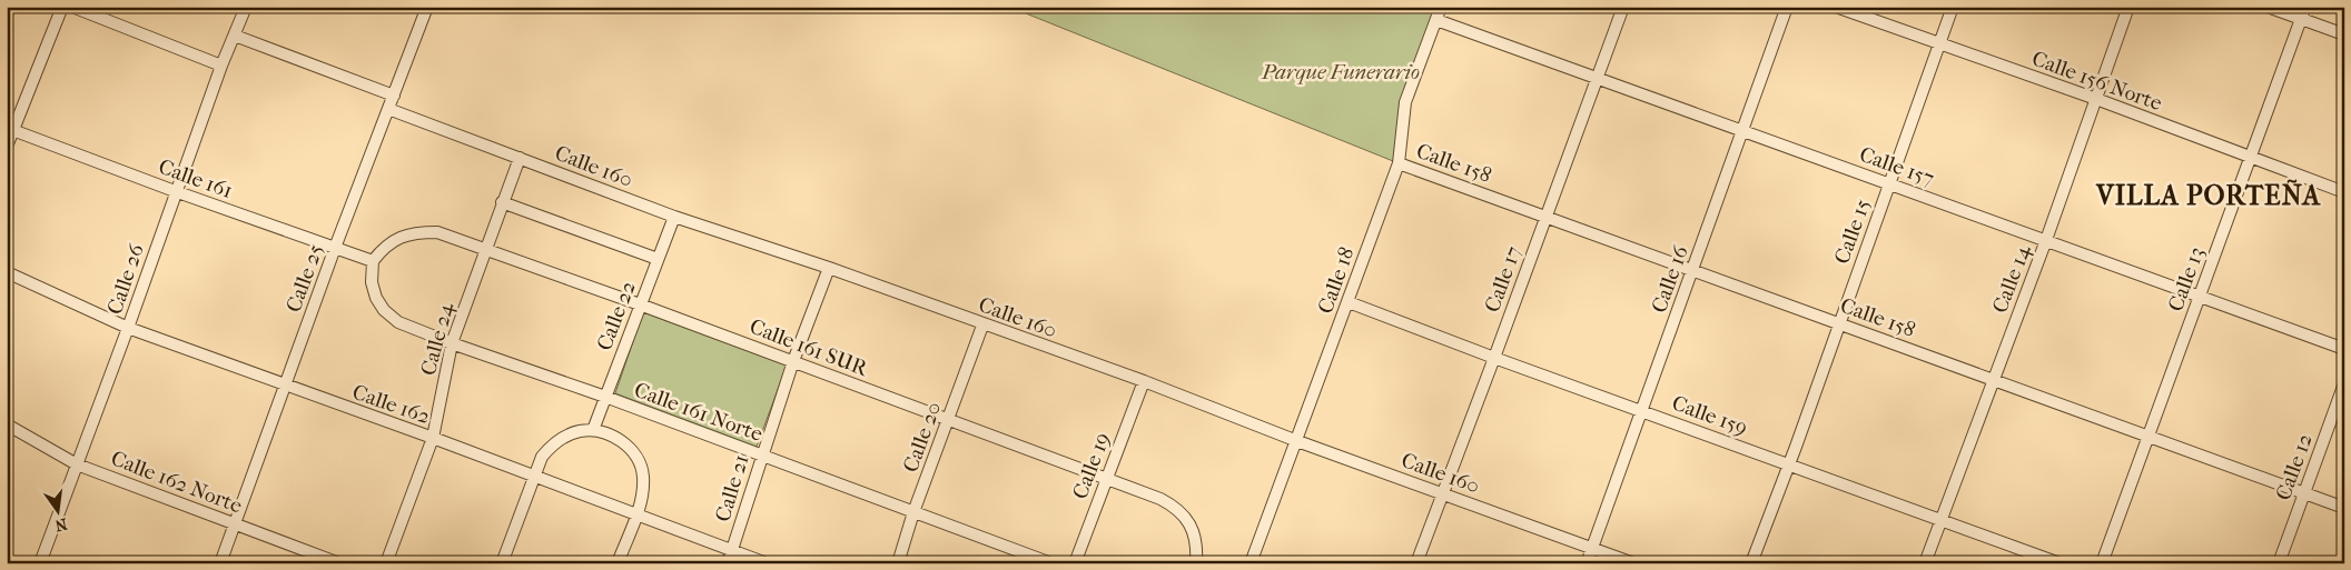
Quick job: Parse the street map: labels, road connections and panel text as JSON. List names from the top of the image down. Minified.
{"streets":{"street":["Calle 156 Norte","Calle 158","Calle 160","Calle 157","Calle 161","Calle 15","Calle 25","Calle 26","Calle 17","Calle 16","Calle 14","Calle 13","Calle 18","Calle 22","Calle 24","Calle 161 SUR","Calle 162","Calle 161 Norte","Calle 159","Calle 20","Calle 19","Calle 12","Calle 162 Norte","Calle 21"]},"crossings":[["Calle 156 Norte","Calle 15"],["Calle 156 Norte","Calle 14"],["Calle 156 Norte","Calle 13"],["Calle 158","Calle 15"],["Calle 158","Calle 17"],["Calle 158","Calle 16"],["Calle 158","Calle 14"],["Calle 158","Calle 13"],["Calle 158","Calle 18"],["Calle 158","Calle 12"],["Calle 160","Calle 25"],["Calle 160","Calle 17"],["Calle 160","Calle 16"],["Calle 160","Calle 18"],["Calle 160","Calle 22"],["Calle 160","Calle 24"],["Calle 160","Calle 20"],["Calle 160","Calle 19"],["Calle 160","Calle 21"],["Calle 157","Calle 15"],["Calle 157","Calle 17"],["Calle 157","Calle 16"],["Calle 157","Calle 14"],["Calle 157","Calle 13"],["Calle 157","Calle 18"],["Calle 161","Calle 25"],["Calle 161","Calle 26"],["Calle 161","Calle 24"],["Calle 161","Calle 161 SUR"],["Calle 161","Calle 161 Norte"],["Calle 15","Calle 159"],["Calle 25","Calle 162"],["Calle 25","Calle 162 Norte"],["Calle 26","Calle 162"],["Calle 26","Calle 162 Norte"],["Calle 17","Calle 159"],["Calle 16","Calle 159"],["Calle 14","Calle 159"],["Calle 18","Calle 159"],["Calle 22","Calle 161 SUR"],["Calle 22","Calle 161 Norte"],["Calle 24","Calle 161 SUR"],["Calle 24","Calle 162"],["Calle 24","Calle 161 Norte"],["Calle 161 SUR","Calle 161 Norte"],["Calle 161 SUR","Calle 20"],["Calle 161 SUR","Calle 19"],["Calle 161 SUR","Calle 21"],["Calle 162","Calle 21"],["Calle 161 Norte","Calle 20"],["Calle 161 Norte","Calle 21"]],"districts":["VILLA PORTEÑA"],"parks":["Parque Funerario"],"north":"bottom"}
